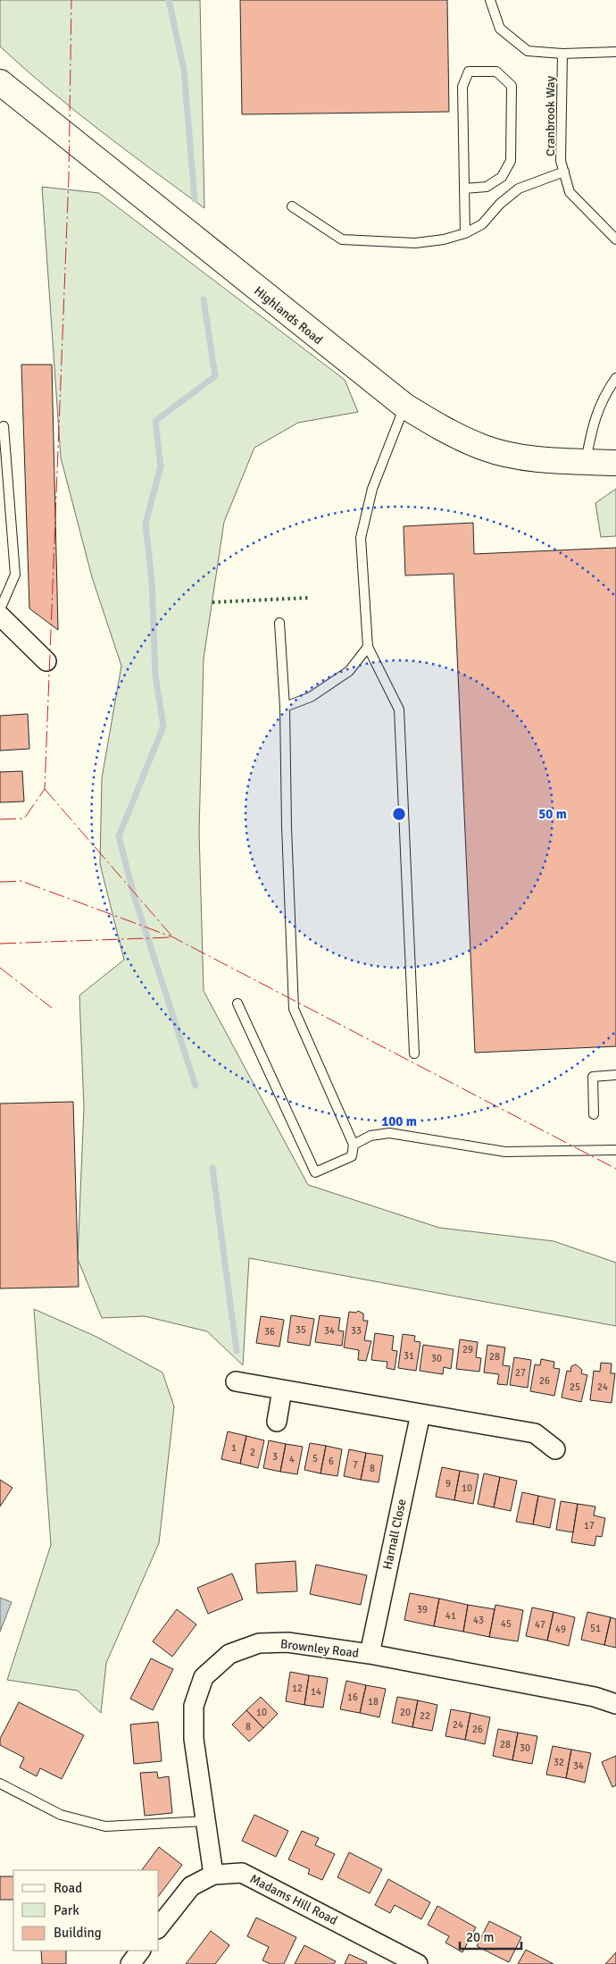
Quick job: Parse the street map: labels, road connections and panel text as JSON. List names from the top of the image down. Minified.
{"streets":{"street":["Highlands Road","Harnall Close","Brownley Road","Madams Hill Road"],"lane":["Cranbrook Way"]},"crossings":[["Harnall Close","Brownley Road"],["Brownley Road","Madams Hill Road"]],"house_numbers":["35","34","33","36","29","31","28","30","27","26","25","24","1","2","3","5","4","6","7","8","9","10","17","39","41","43","45","47","51","49","12","14","16","18","10","20","22","24","8","26","28","30","32","34"],"legend":["Road","Park","Building"],"scale_bar":"20 m","rings":["50 m","100 m"]}
